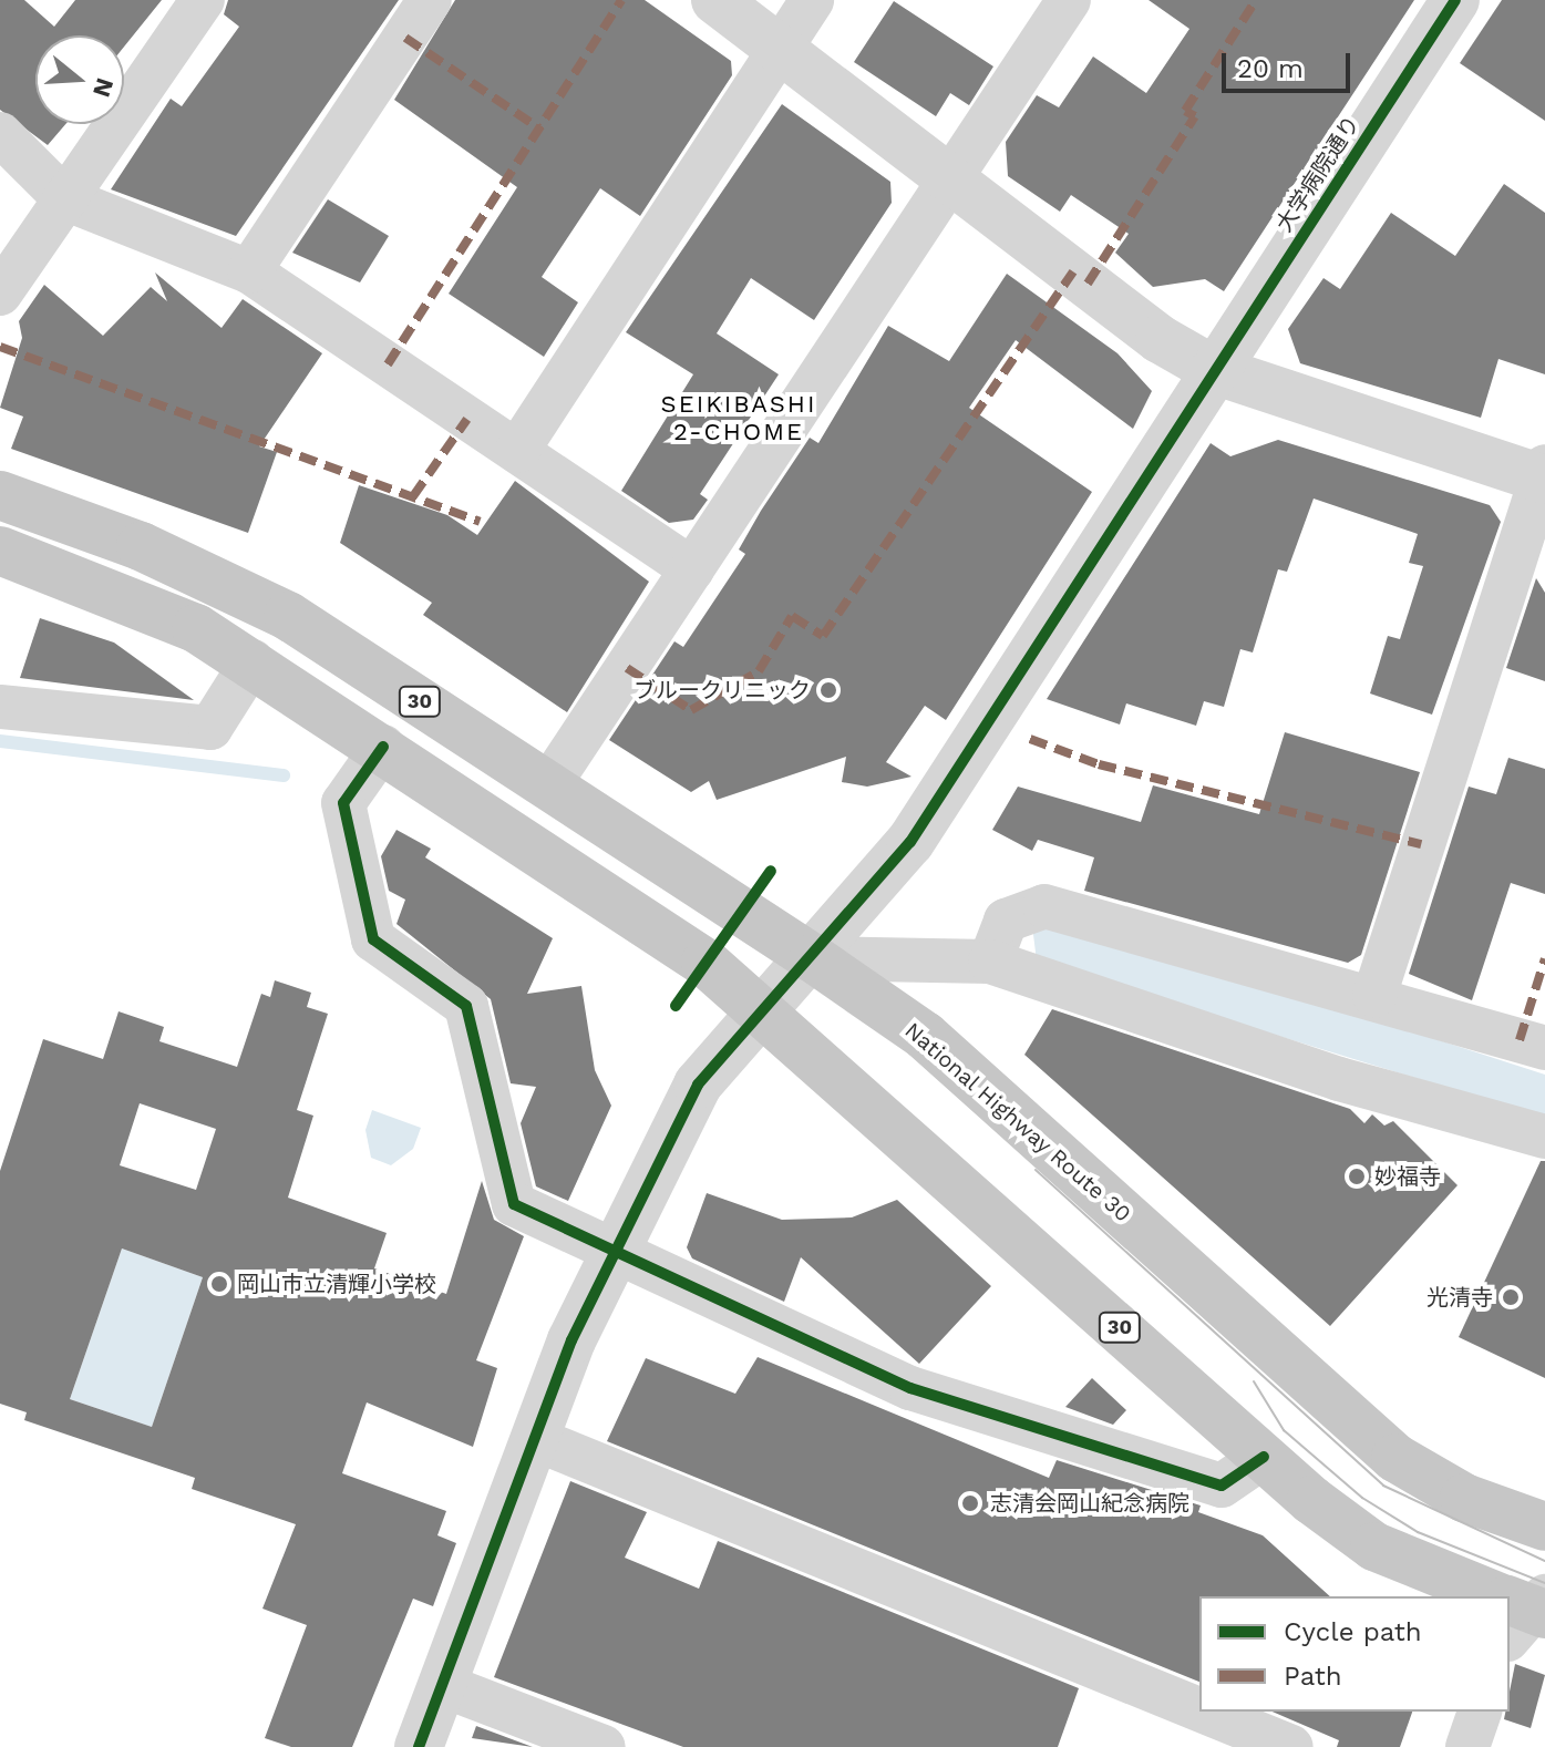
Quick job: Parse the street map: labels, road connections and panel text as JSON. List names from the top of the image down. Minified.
{"streets":{"highway":["30","National Highway Route 30"],"street":["大学病院通り"]},"crossings":[["大学病院通り","30"],["大学病院通り","National Highway Route 30"]],"districts":["SEIKIBASHI 2-CHOME"],"places":["ブルークリニック","妙福寺","岡山市立清輝小学校","光清寺","志清会岡山紀念病院"],"legend":["Cycle path","Path"],"scale_bar":"20 m","north":"right"}
